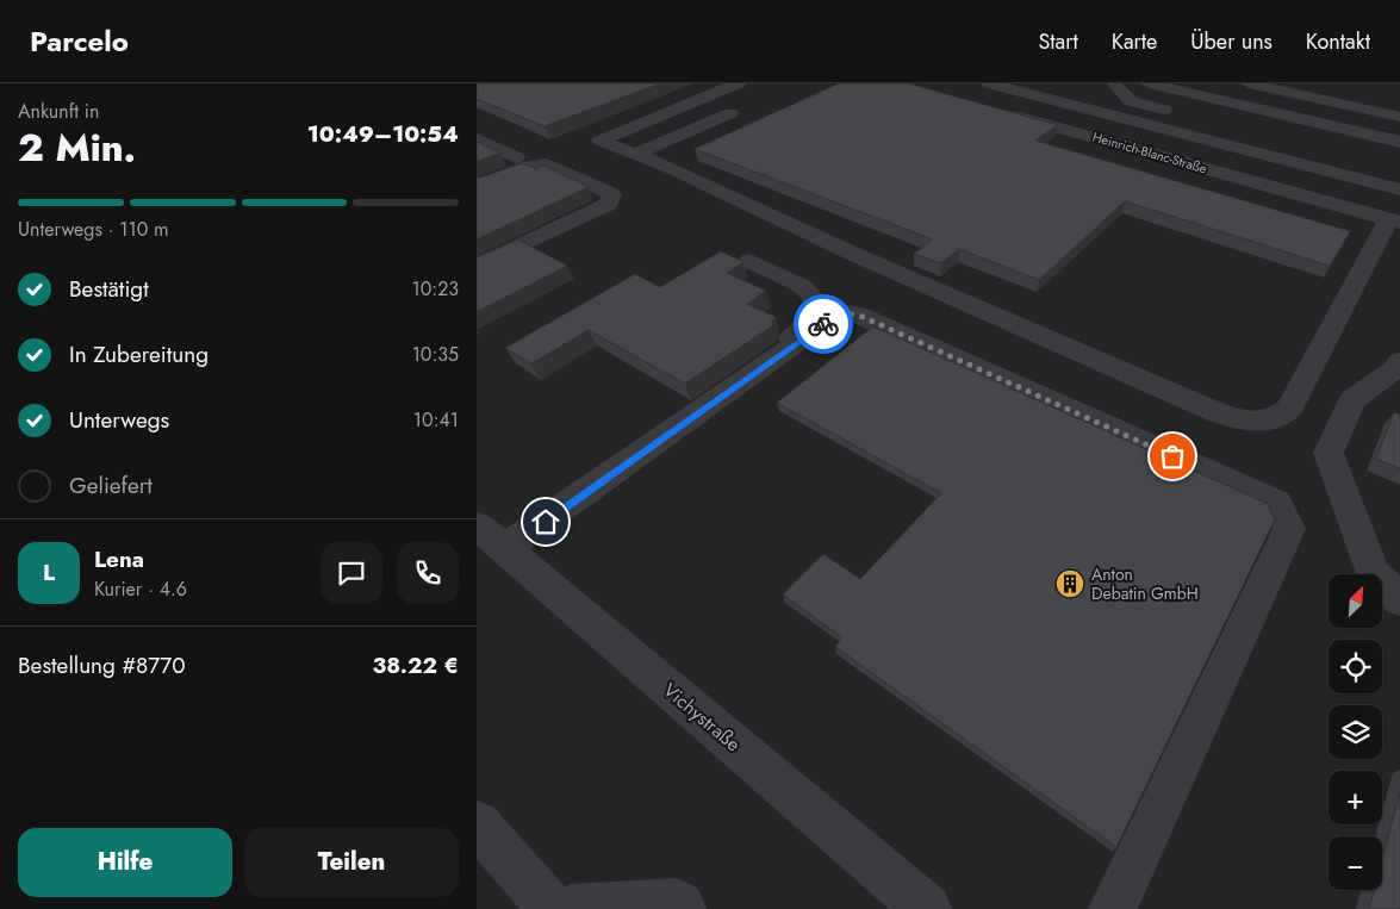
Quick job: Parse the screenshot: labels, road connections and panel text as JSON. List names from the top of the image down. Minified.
{"streets":{"street":["Heinrich-Blanc-Straße","Vichystraße"]},"places":{"building":["Anton Debatin GmbH"]},"north":"top right","page":{"header":"Parcelo","nav":["Start","Karte","Über uns","Kontakt"],"heading":["2 Min.","Ankunft in","10:49–10:54"],"panel":["Lena","Kurier · 4.6","Bestellung #8770","38.22 €"],"bar":"Unterwegs · 110 m","list":[["Bestätigt","10:23"],["In Zubereitung","10:35"],["Unterwegs","10:41"],"Geliefert"],"round":"L","map_buttons":["+","−"],"buttons":["Hilfe","Teilen"]}}
